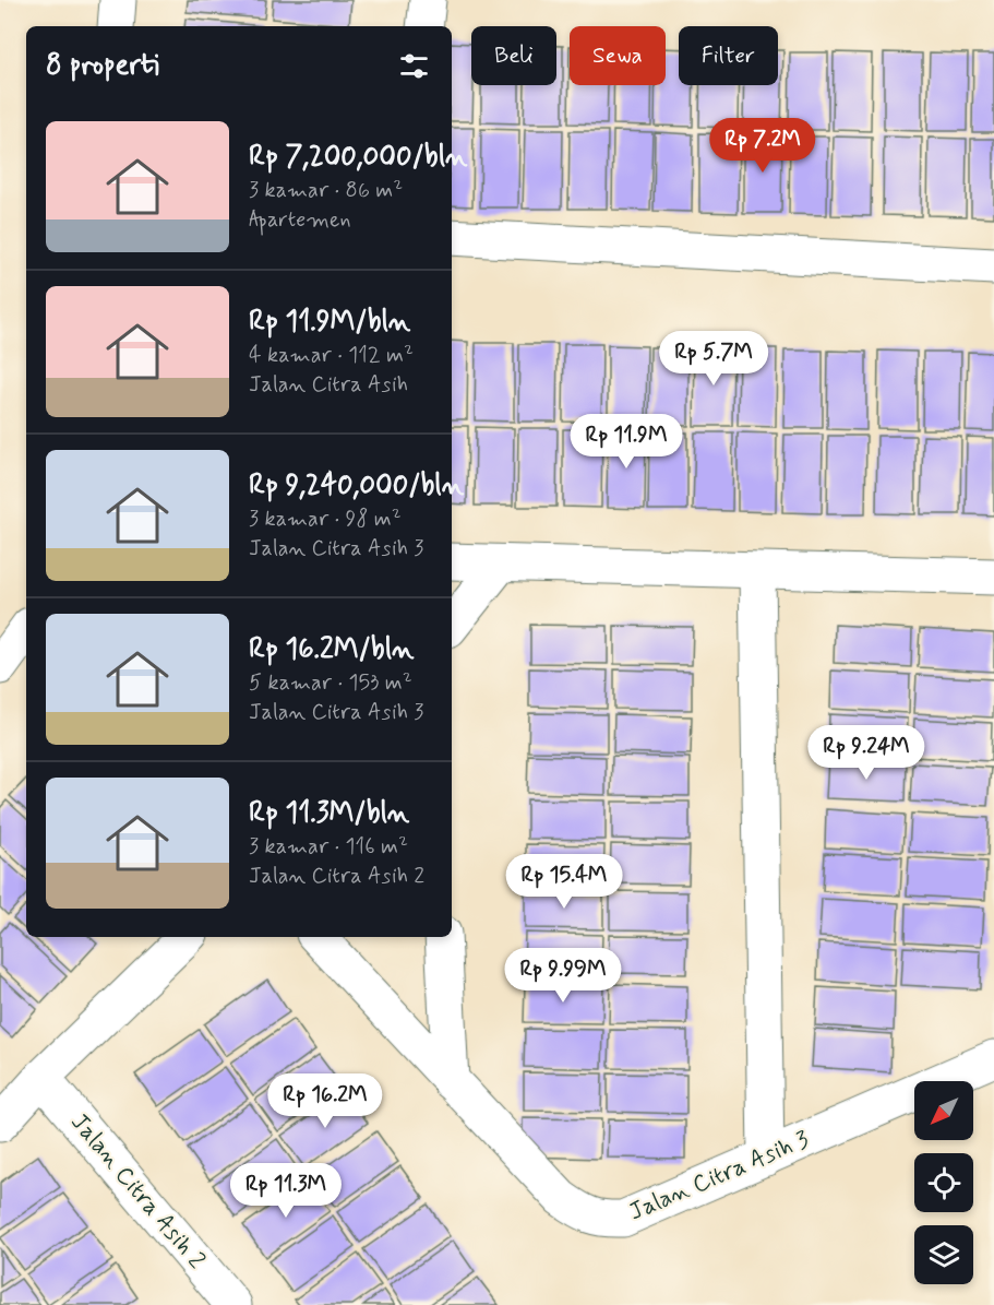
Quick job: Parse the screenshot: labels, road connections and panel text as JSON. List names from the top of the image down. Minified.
{"streets":{"street":["Jalan Citra Asih 3","Jalan Citra Asih 2"]},"north":"bottom left","page":{"chip":["Beli","Sewa","Filter"],"heading":"8 properti","list":[{"name":"Rp 7,200,000/bln","note":"3 kamar · 86 m² · Apartemen"},{"name":"Rp 11.9M/bln","note":"4 kamar · 112 m² · Jalan Citra Asih"},{"name":"Rp 9,240,000/bln","note":"3 kamar · 98 m² · Jalan Citra Asih 3"},{"name":"Rp 16.2M/bln","note":"5 kamar · 153 m² · Jalan Citra Asih 3"},{"name":"Rp 11.3M/bln","note":"3 kamar · 116 m² · Jalan Citra Asih 2"}],"price":["Rp 7.2M","Rp 5.7M","Rp 11.9M","Rp 9.24M","Rp 15.4M","Rp 9.99M","Rp 16.2M","Rp 11.3M"]}}
